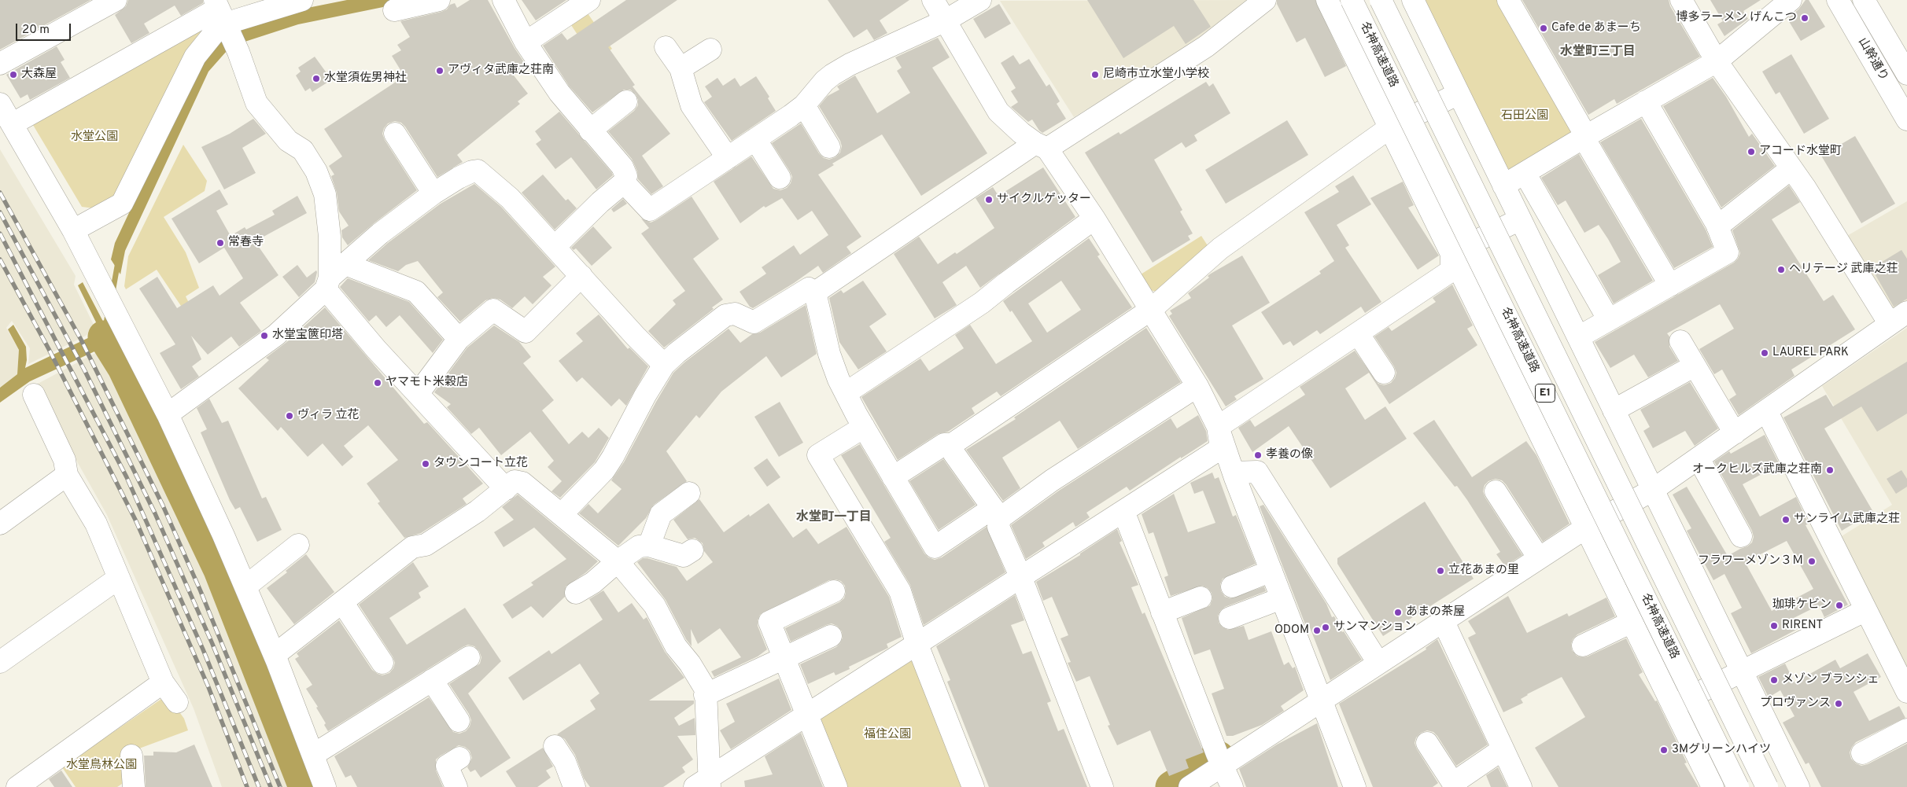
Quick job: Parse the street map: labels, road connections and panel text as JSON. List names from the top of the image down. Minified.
{"streets":{"main road":["名神高速道路","山幹通り","E1"]},"districts":["水堂町三丁目","水堂町一丁目"],"parks":["石田公園","水堂公園","福住公園","水堂鳥林公園"],"places":["博多ラーメン げんこつ","Cafe de あまーち","アヴィタ武庫之荘南","大森屋","尼崎市立水堂小学校","水堂須佐男神社","アコード水堂町","サイクルゲッター","常春寺","ヘリテージ 武庫之荘","水堂宝篋印塔","LAUREL PARK","ヤマモト米穀店","ヴィラ 立花","孝養の像","タウンコート立花","オークヒルズ武庫之荘南","サンライム武庫之荘","フラワーメゾン３Ｍ","立花あまの里","珈琲ケビン","あまの茶屋","RIRENT","サンマンション","ODOM","メゾン ブランシェ","プロヴァンス","3Mグリーンハイツ"],"scale_bar":"20 m"}
